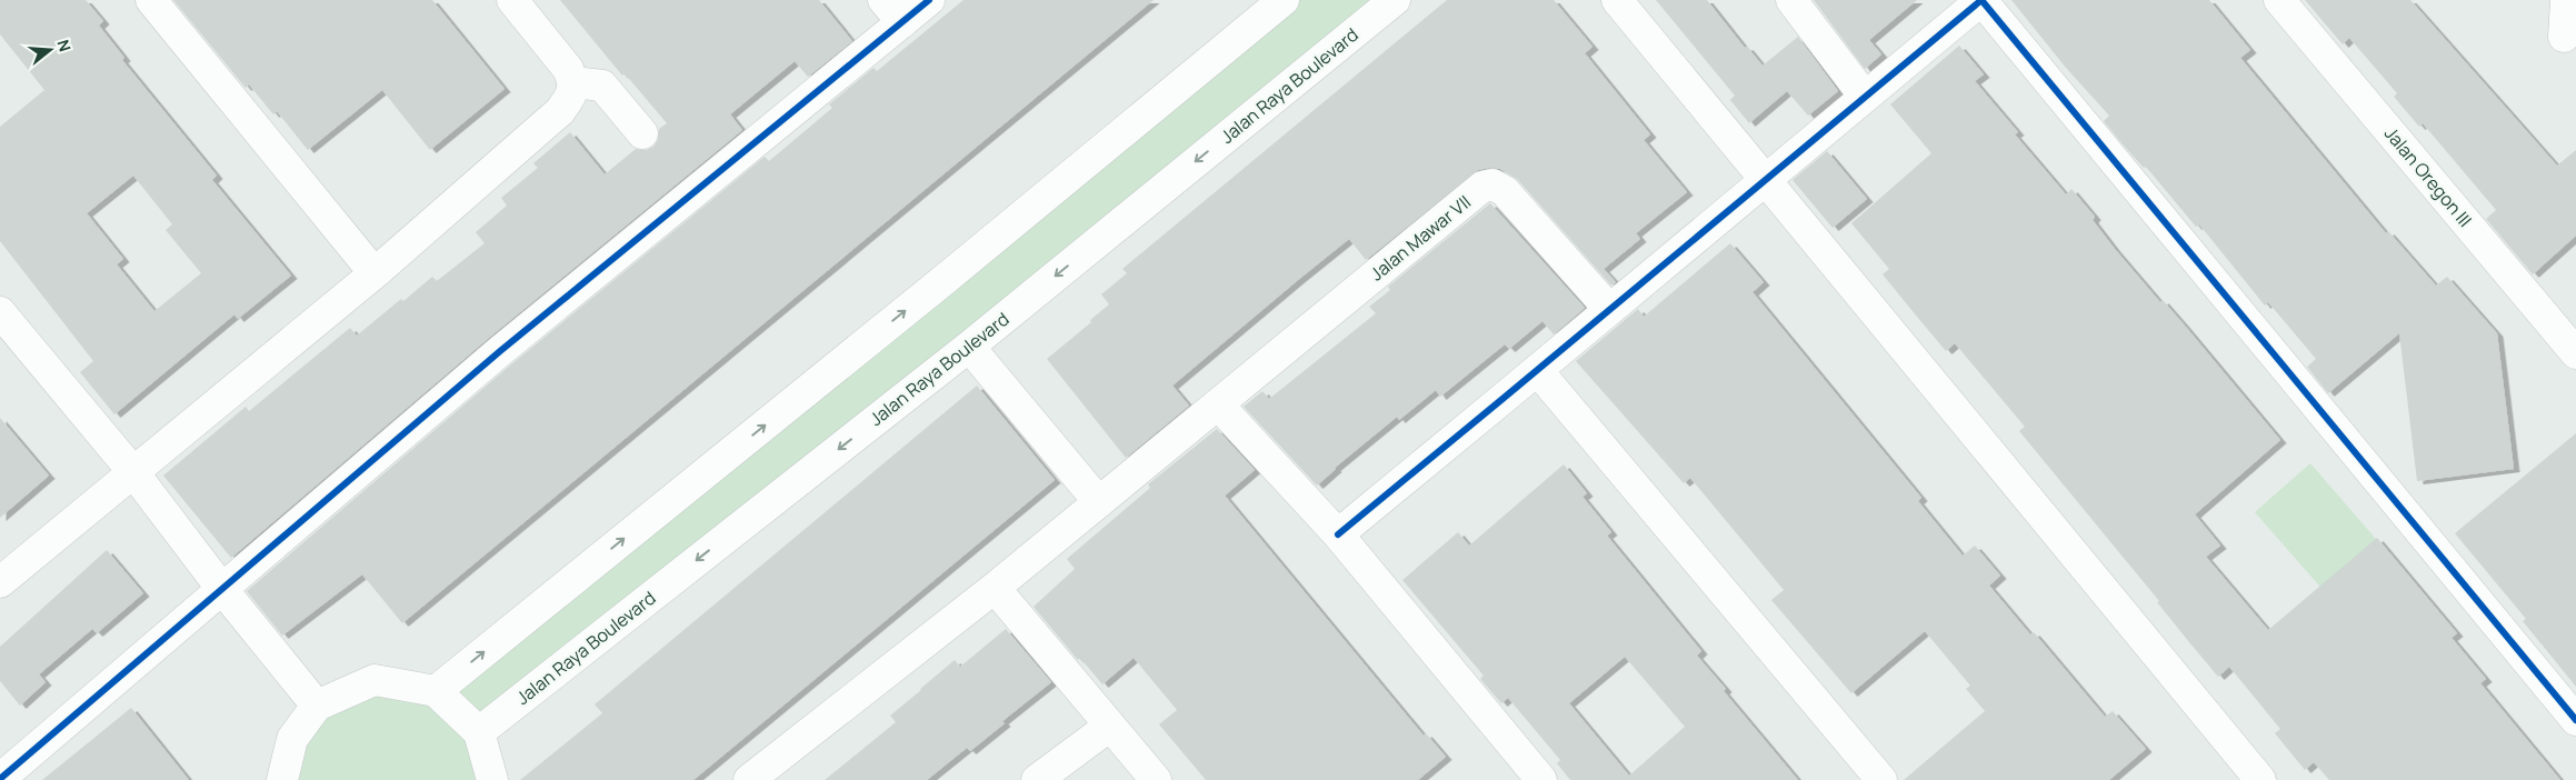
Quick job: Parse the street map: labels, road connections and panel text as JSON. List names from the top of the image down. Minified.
{"streets":{"street":["Jalan Raya Boulevard","Jalan Oregon III","Jalan Mawar VII"]},"north":"right"}
